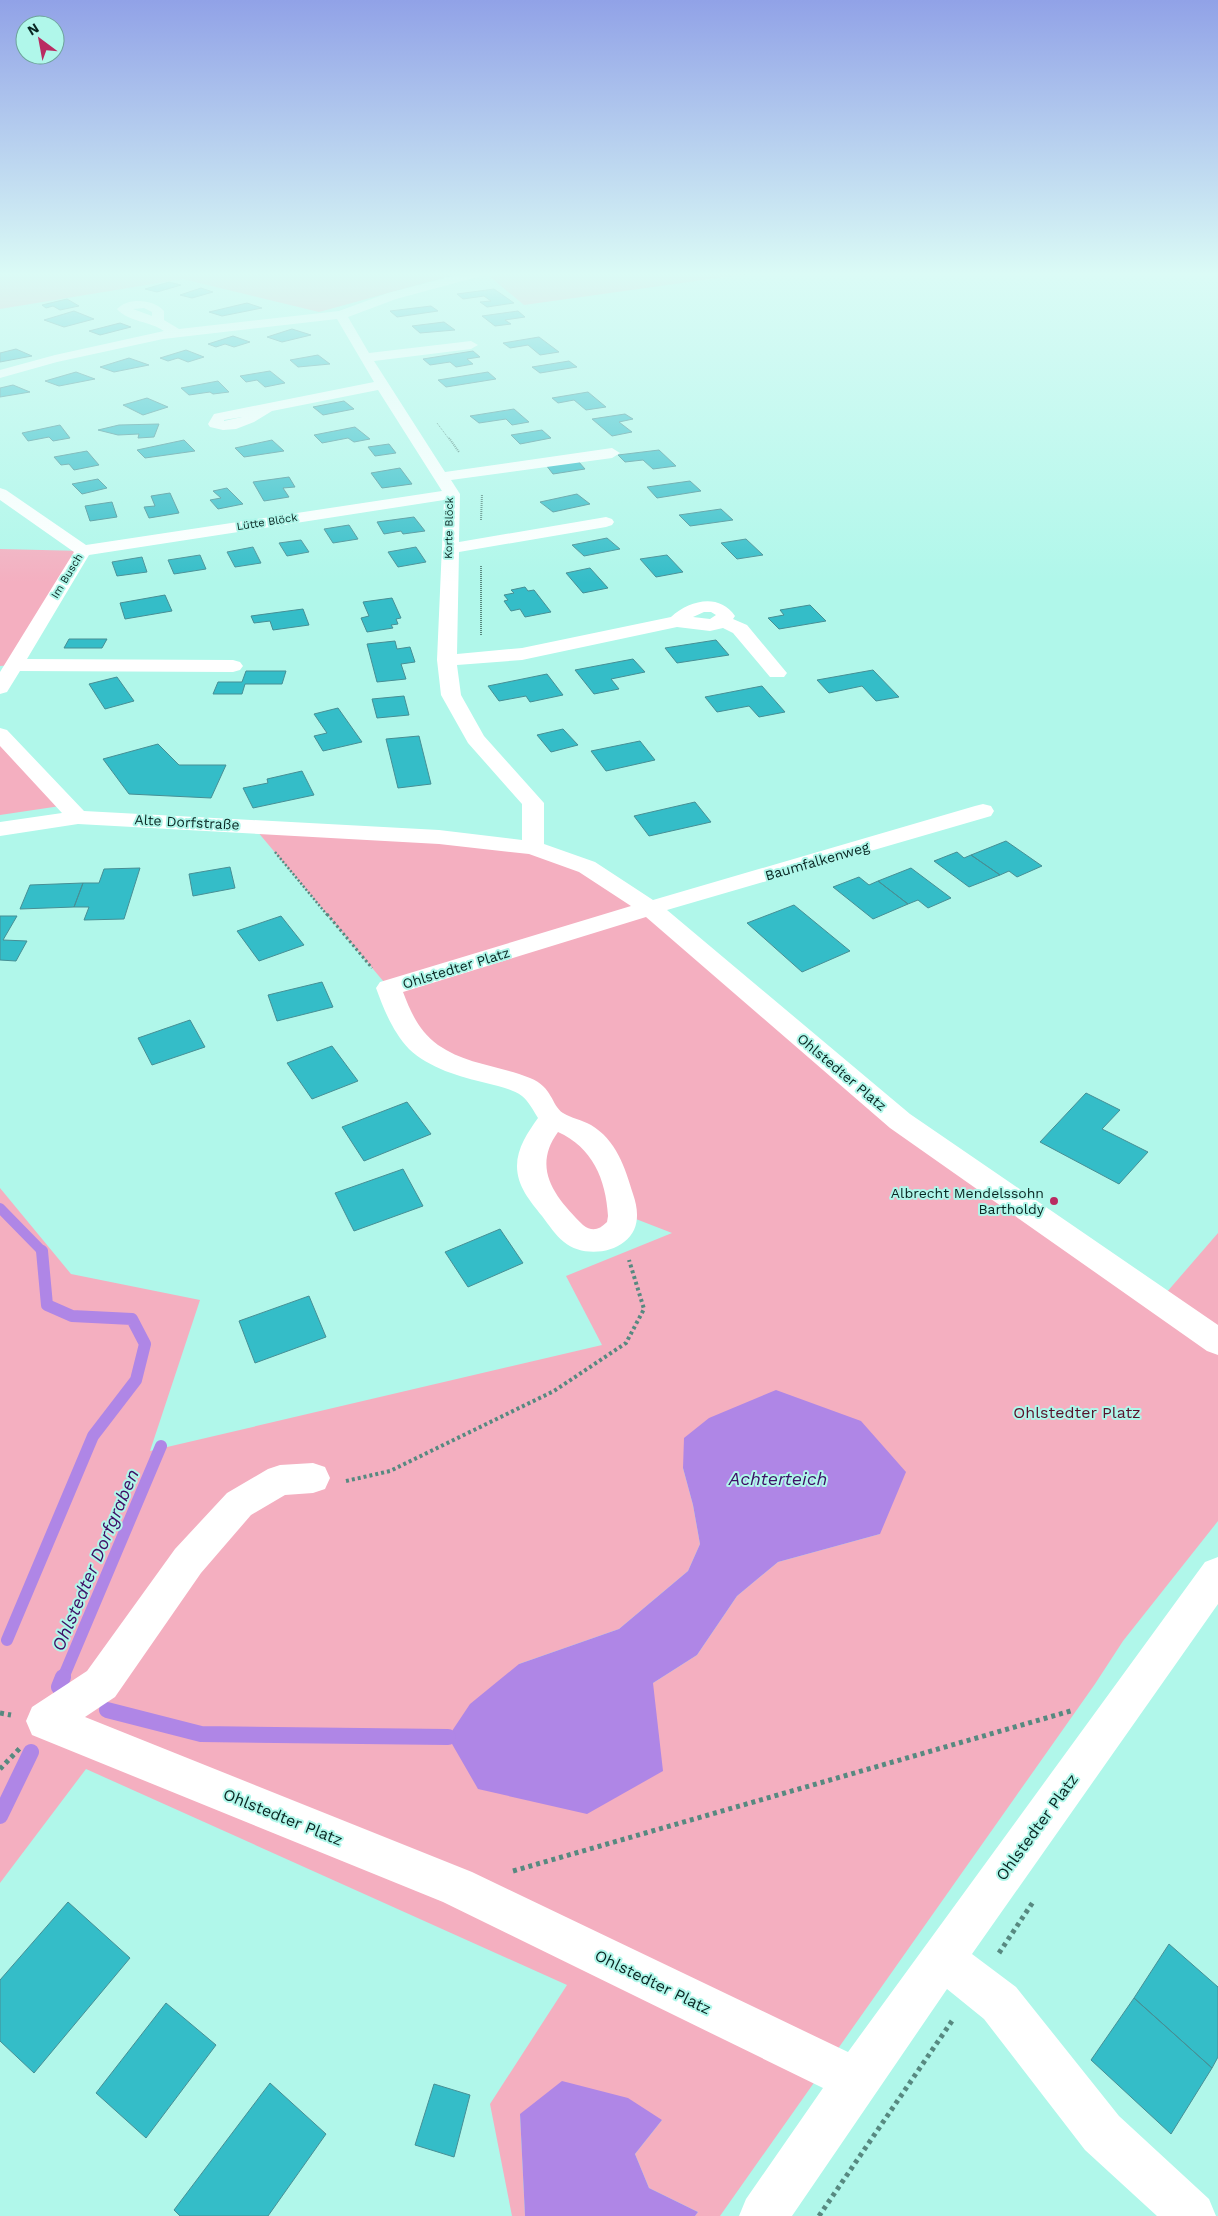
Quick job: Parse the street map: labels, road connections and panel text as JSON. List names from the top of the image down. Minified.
{"streets":{"street":["Lütte Blöck","Korte Blöck","Im Busch","Alte Dorfstraße","Baumfalkenweg","Ohlstedter Platz"]},"crossings":[["Lütte Blöck","Korte Blöck"],["Lütte Blöck","Im Busch"],["Korte Blöck","Ohlstedter Platz"],["Alte Dorfstraße","Ohlstedter Platz"],["Baumfalkenweg","Ohlstedter Platz"]],"water":["Achterteich","Ohlstedter Dorfgraben"],"parks":["Ohlstedter Platz"],"places":["Albrecht Mendelssohn Bartholdy"],"north":"top left"}
